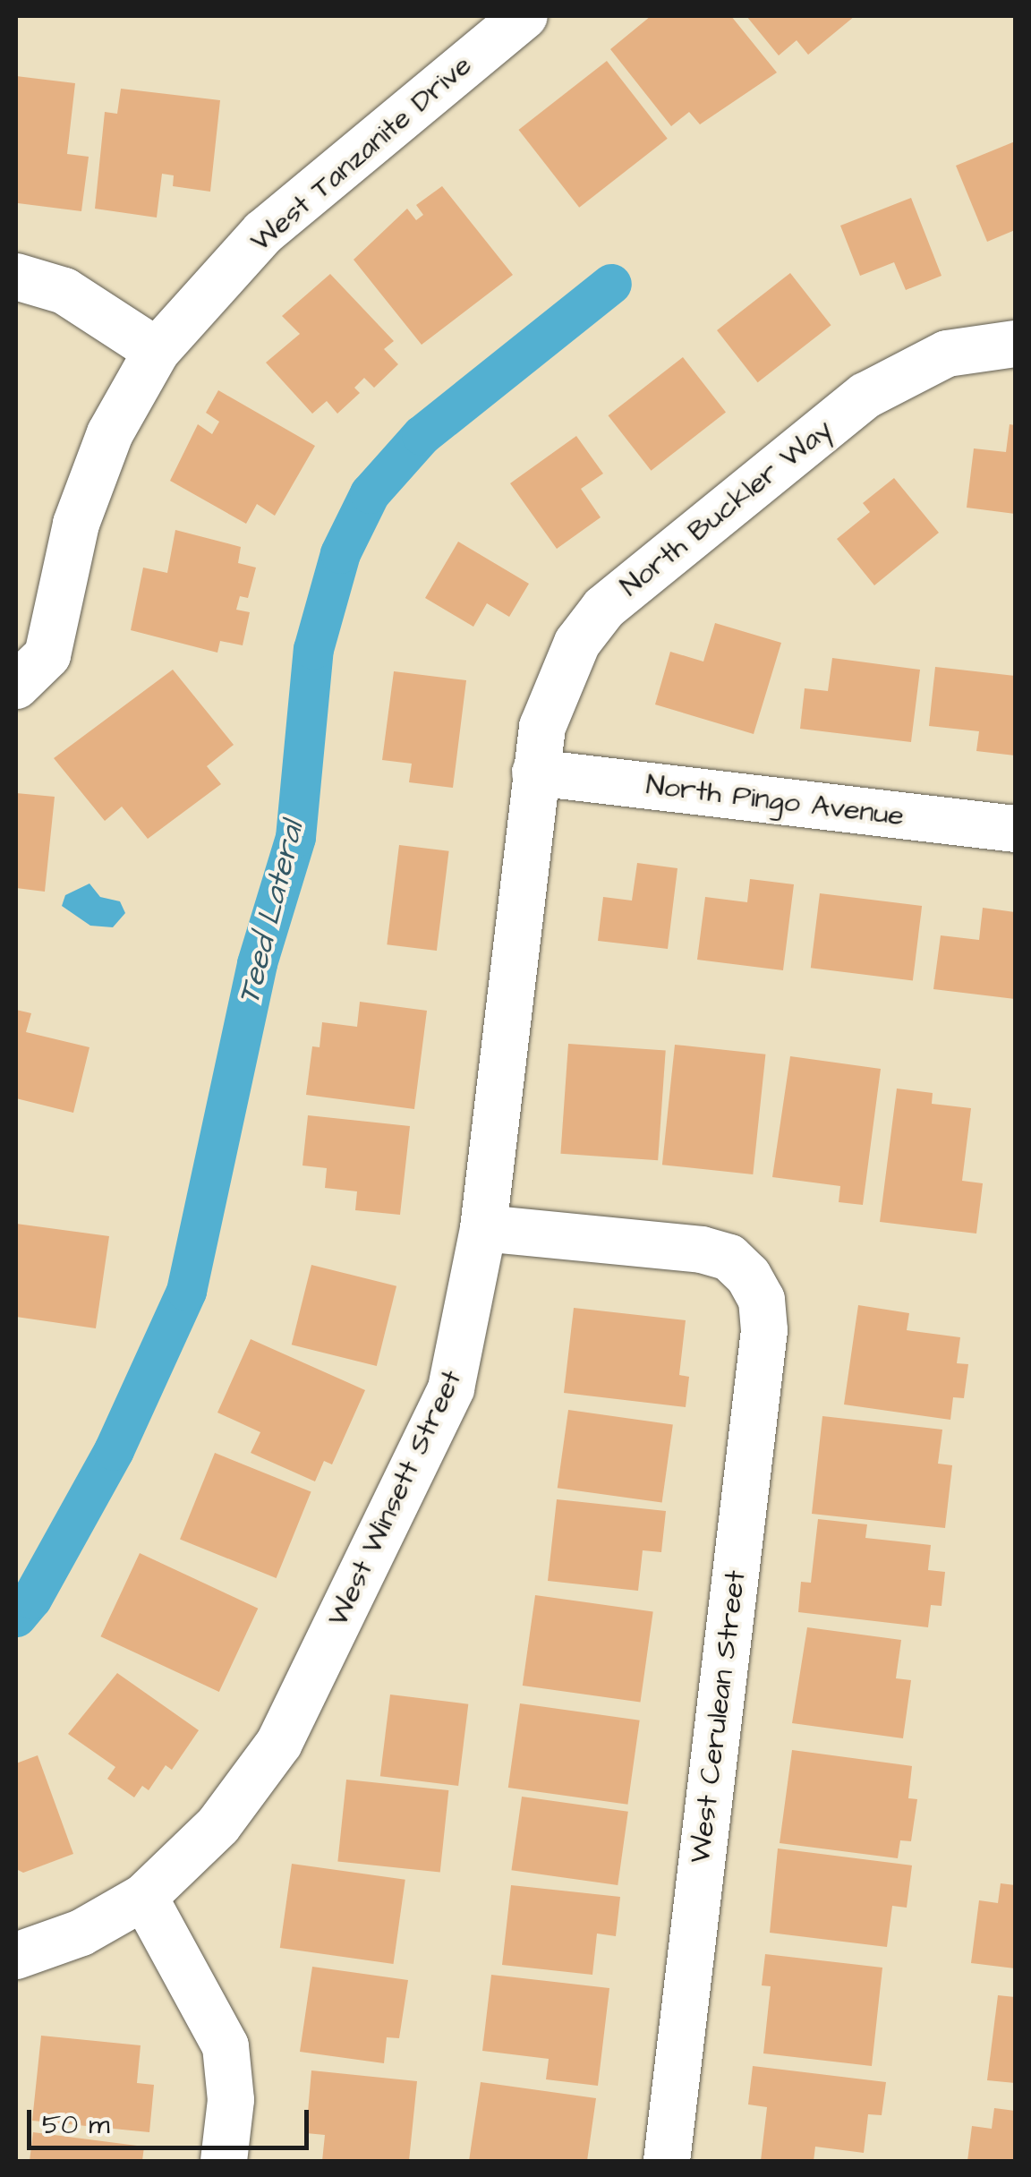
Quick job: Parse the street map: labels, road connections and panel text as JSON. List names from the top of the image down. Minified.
{"streets":{"street":["West Tanzanite Drive","North Buckler Way","North Pingo Avenue","West Winsett Street","West Cerulean Street"]},"crossings":[["North Buckler Way","North Pingo Avenue"],["North Buckler Way","West Winsett Street"],["North Pingo Avenue","West Winsett Street"],["West Winsett Street","West Cerulean Street"]],"water":["Teed Lateral"],"scale_bar":"50 m"}
